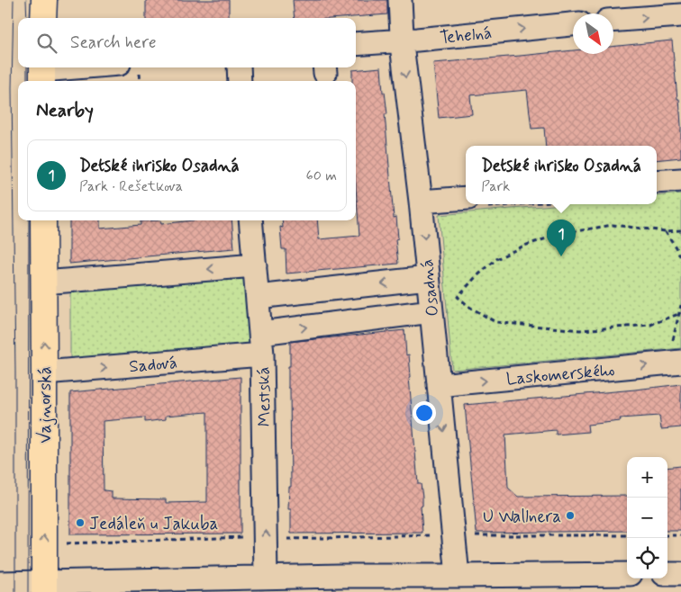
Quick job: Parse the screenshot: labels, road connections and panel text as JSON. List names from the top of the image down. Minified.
{"streets":{"main road":["Vajnorská"],"street":["Tehelná","Osadná","Sadová","Laskomerského","Mestská"]},"crossings":[["Tehelná","Osadná"],["Osadná","Sadová"],["Osadná","Laskomerského"],["Sadová","Mestská"],["Sadová","Vajnorská"]],"one_way":["Tehelná","Osadná","Mestská","Vajnorská"],"places":["U Wallnera","Jedáleň u Jakuba"],"north":"bottom right","page":{"search":"Search here","heading":"Nearby","list":[{"mark":"1","name":"Detské ihrisko Osadná","note":"Park · Rešetkova","value":"60 m"}],"popup":["Detské ihrisko Osadná","Park"],"pins":"1","map_buttons":["+","−"]}}
